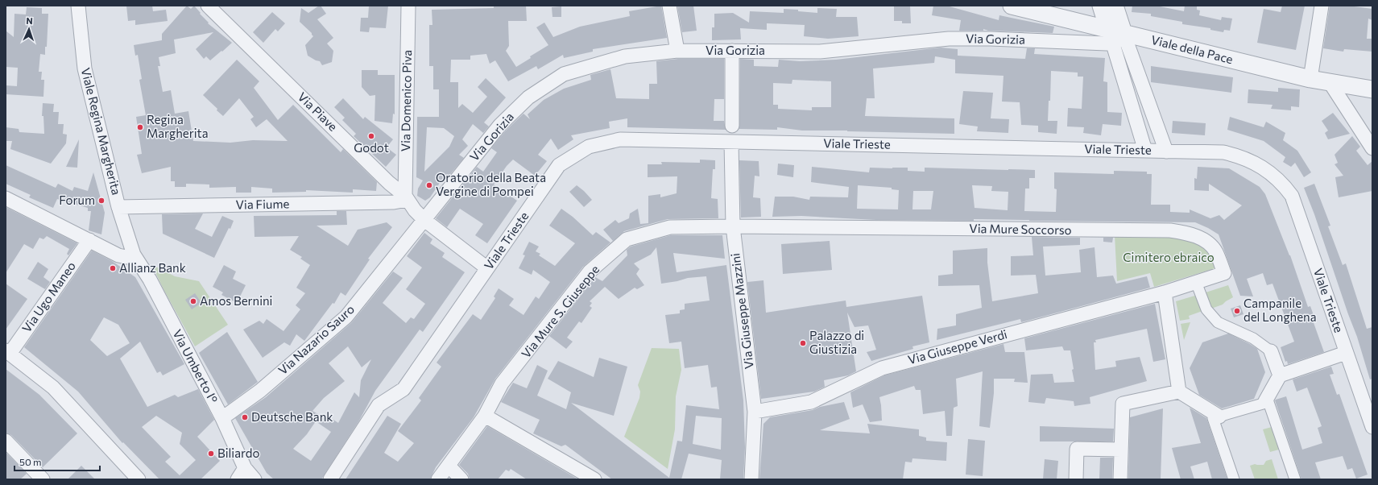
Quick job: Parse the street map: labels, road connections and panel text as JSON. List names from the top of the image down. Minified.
{"streets":{"street":["Via Gorizia","Viale della Pace","Via Domenico Piva","Via Piave","Viale Regina Margherita","Viale Trieste","Via Fiume","Via Mure Soccorso","Via Ugo Maneo","Via Giuseppe Mazzini","Via Mure S. Giuseppe","Via Nazario Sauro","Via Giuseppe Verdi","Via Umberto I°"]},"crossings":[["Via Gorizia","Viale della Pace"],["Via Gorizia","Via Piave"],["Via Gorizia","Via Nazario Sauro"],["Via Domenico Piva","Via Piave"],["Via Domenico Piva","Via Fiume"],["Via Piave","Viale Trieste"],["Via Piave","Via Fiume"],["Via Piave","Via Nazario Sauro"],["Viale Regina Margherita","Via Fiume"],["Viale Regina Margherita","Via Umberto I°"],["Viale Trieste","Via Giuseppe Mazzini"],["Via Mure Soccorso","Via Giuseppe Mazzini"],["Via Mure Soccorso","Via Mure S. Giuseppe"],["Via Mure Soccorso","Via Giuseppe Verdi"],["Via Giuseppe Mazzini","Via Mure S. Giuseppe"],["Via Giuseppe Mazzini","Via Giuseppe Verdi"],["Via Nazario Sauro","Via Umberto I°"]],"parks":["Cimitero ebraico"],"places":["Regina Margherita","Godot","Oratorio della Beata Vergine di Pompei","Forum","Allianz Bank","Amos Bernini","Campanile del Longhena","Palazzo di Giustizia","Deutsche Bank","Biliardo"],"scale_bar":"50 m","north":"top"}
